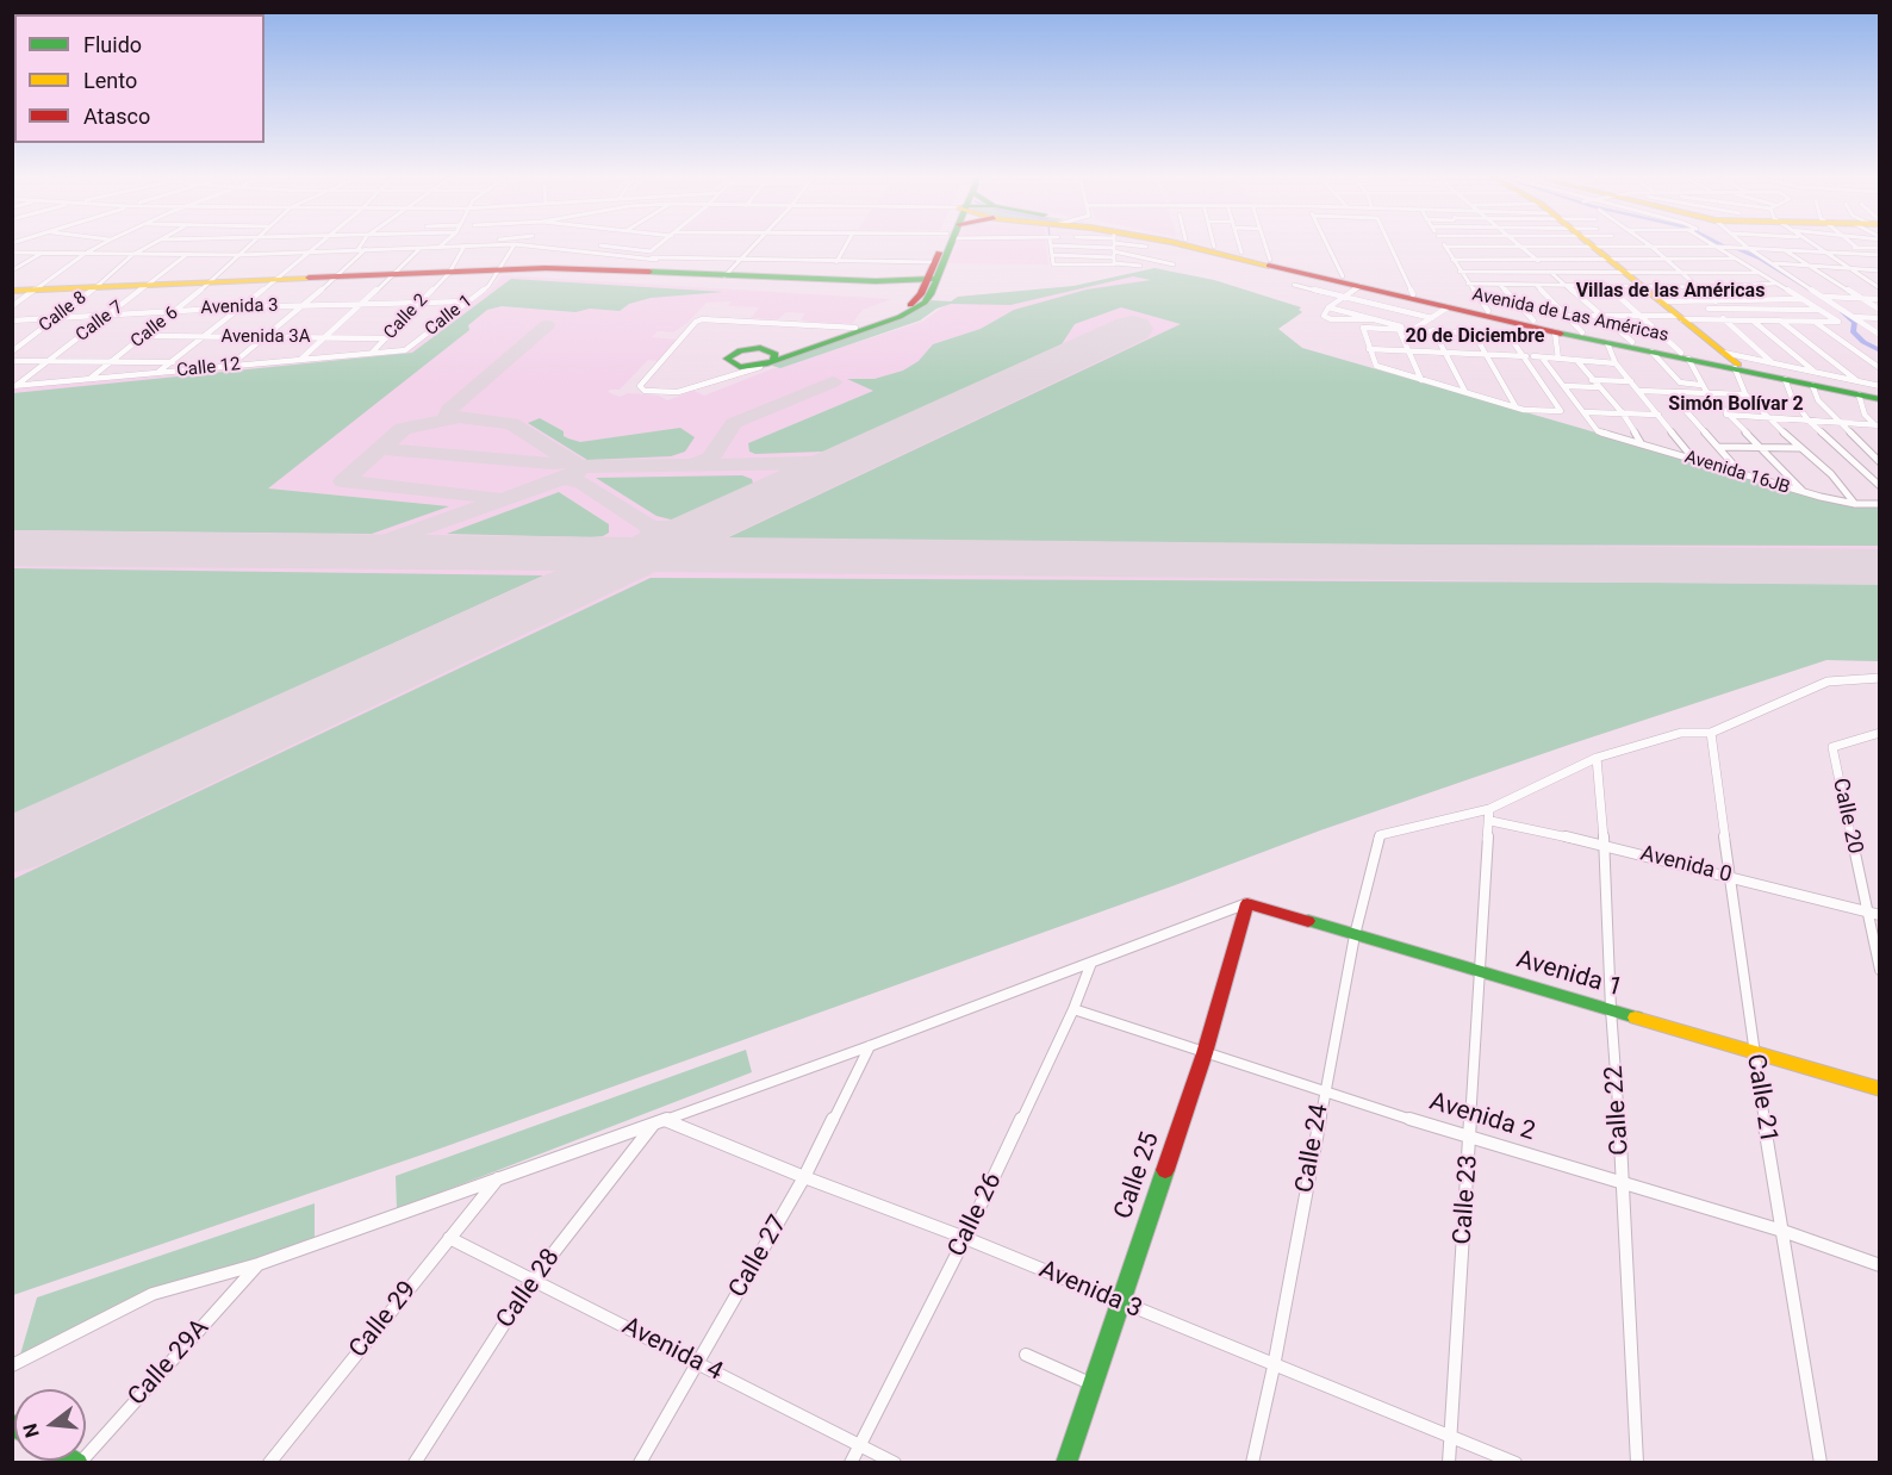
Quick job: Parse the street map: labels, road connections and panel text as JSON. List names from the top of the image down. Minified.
{"streets":{"main road":["Avenida de Las Américas","Avenida 1","Calle 25"],"street":["Avenida 3","Calle 8","Calle 1","Calle 2","Calle 7","Calle 6","Avenida 3A","Calle 12","Avenida 16JB","Calle 20","Avenida 0","Calle 21","Calle 22","Avenida 2","Calle 24","Calle 23","Calle 26","Calle 27","Calle 28","Calle 29","Avenida 4","Calle 29A"]},"crossings":[["Avenida 3","Calle 8"],["Avenida 3","Calle 1"],["Avenida 3","Calle 2"],["Avenida 3","Calle 7"],["Avenida 3","Calle 6"],["Avenida 3","Calle 24"],["Avenida 3","Calle 25"],["Avenida 3","Calle 23"],["Avenida 3","Calle 26"],["Avenida 3","Calle 27"],["Avenida 3","Calle 28"],["Calle 1","Calle 12"],["Calle 2","Avenida 3A"],["Calle 2","Calle 12"],["Calle 7","Calle 12"],["Calle 6","Avenida 3A"],["Calle 6","Calle 12"],["Calle 20","Avenida 0"],["Avenida 0","Calle 21"],["Avenida 0","Calle 22"],["Avenida 0","Calle 24"],["Avenida 0","Calle 23"],["Avenida 1","Calle 21"],["Avenida 1","Calle 22"],["Avenida 1","Calle 24"],["Avenida 1","Calle 25"],["Avenida 1","Calle 23"],["Calle 21","Avenida 2"],["Calle 22","Avenida 2"],["Avenida 2","Calle 24"],["Avenida 2","Calle 25"],["Avenida 2","Calle 23"],["Avenida 2","Calle 26"],["Calle 24","Calle 23"],["Calle 26","Avenida 4"],["Calle 27","Avenida 4"],["Calle 28","Avenida 4"],["Calle 29","Avenida 4"]],"districts":["Villas de las Américas","20 de Diciembre","Simón Bolívar 2"],"legend":["Fluido","Lento","Atasco"],"north":"left"}
